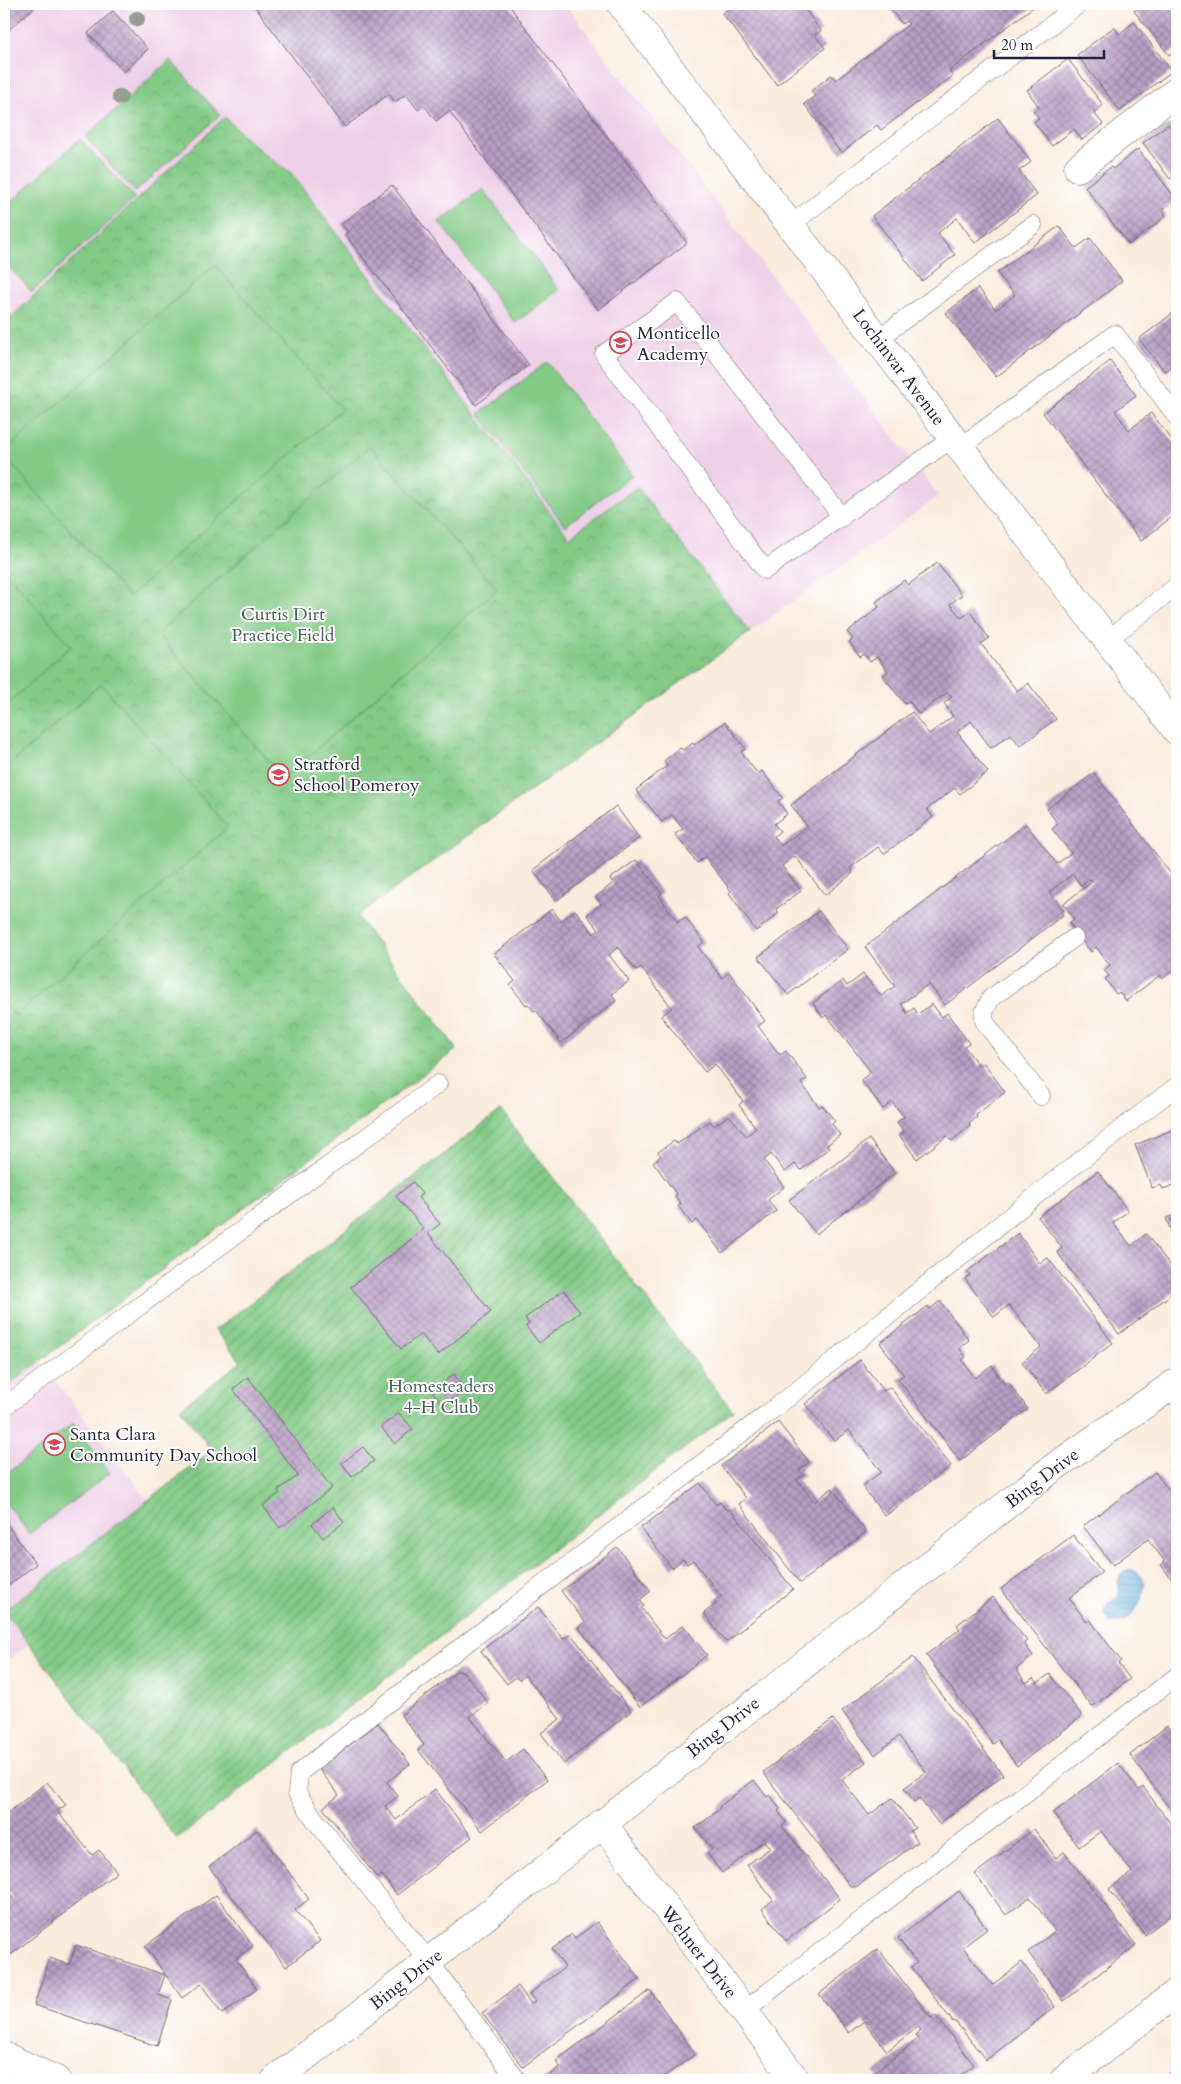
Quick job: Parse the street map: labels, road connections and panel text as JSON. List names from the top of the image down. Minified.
{"streets":{"street":["Lochinvar Avenue","Bing Drive","Wehner Drive"]},"crossings":[["Bing Drive","Wehner Drive"]],"parks":["Curtis Dirt Practice Field","Homesteaders 4-H Club"],"places":{"school or university":["Monticello Academy","Stratford School Pomeroy","Santa Clara Community Day School"]},"scale_bar":"20 m"}
